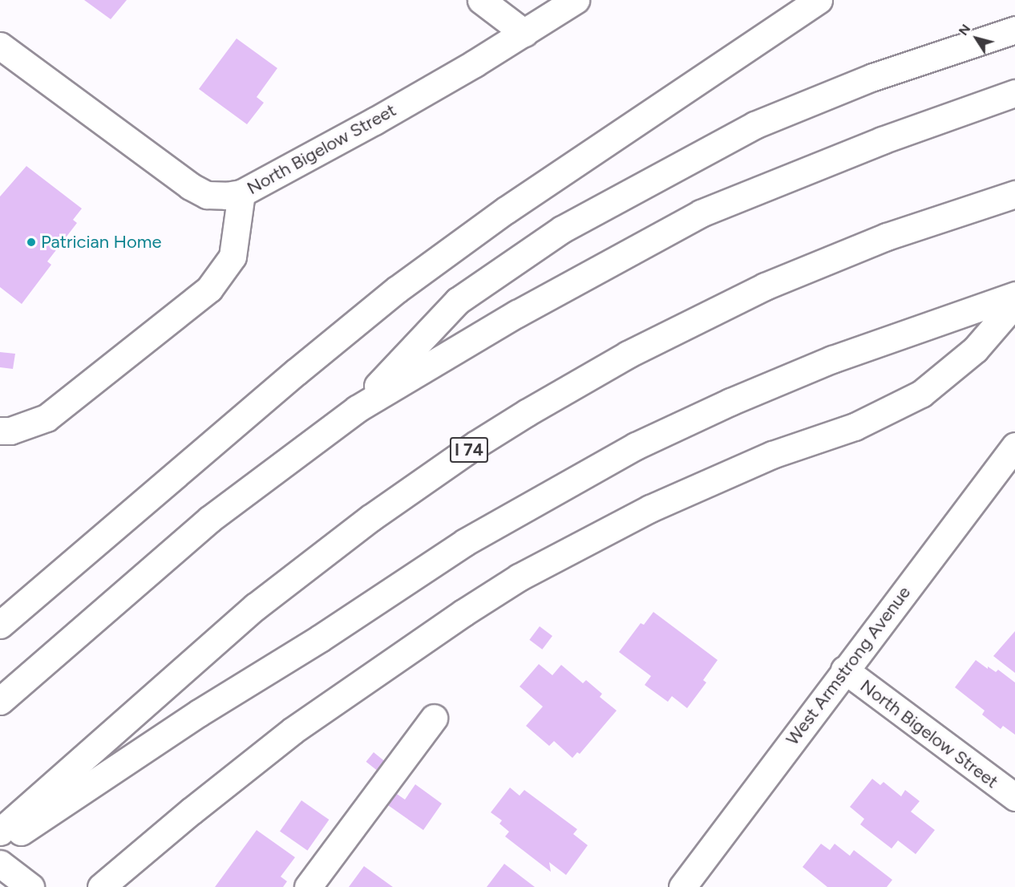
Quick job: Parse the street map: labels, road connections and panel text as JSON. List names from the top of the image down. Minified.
{"streets":{"main road":["North Bigelow Street","I 74","West Armstrong Avenue"]},"crossings":[["North Bigelow Street","West Armstrong Avenue"]],"places":["Patrician Home"],"north":"top left"}
